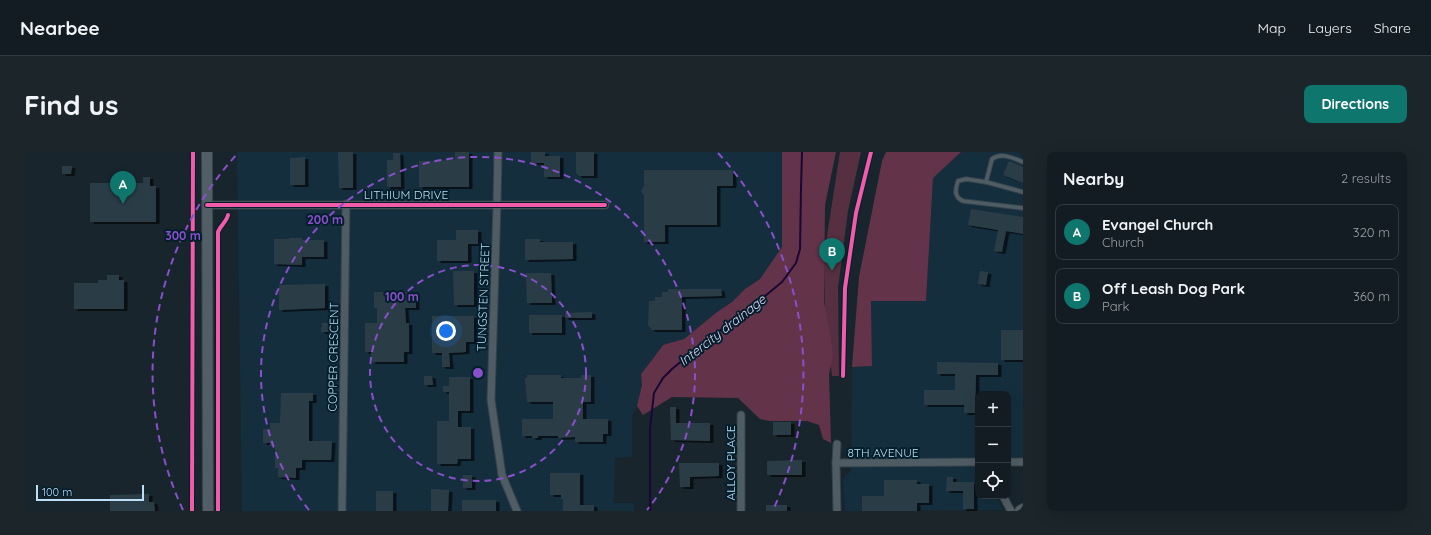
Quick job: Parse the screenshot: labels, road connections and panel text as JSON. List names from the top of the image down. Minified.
{"streets":{"street":["LITHIUM DRIVE","TUNGSTEN STREET","COPPER CRESCENT","8TH AVENUE","ALLOY PLACE"]},"crossings":[["LITHIUM DRIVE","TUNGSTEN STREET"],["LITHIUM DRIVE","COPPER CRESCENT"]],"water":["Intercity drainage"],"scale_bar":"100 m","page":{"header":"Nearbee","nav":["Map","Layers","Share"],"buttons":"Directions","title":"Find us","heading":["Nearby","2 results"],"pins":["A","B"],"list":[{"mark":"A","name":"Evangel Church","note":"Church","value":"320 m"},{"mark":"B","name":"Off Leash Dog Park","note":"Park","value":"360 m"}],"map_buttons":["+","−"],"scale":"100 m"},"rings":["200 m","300 m","100 m"]}
